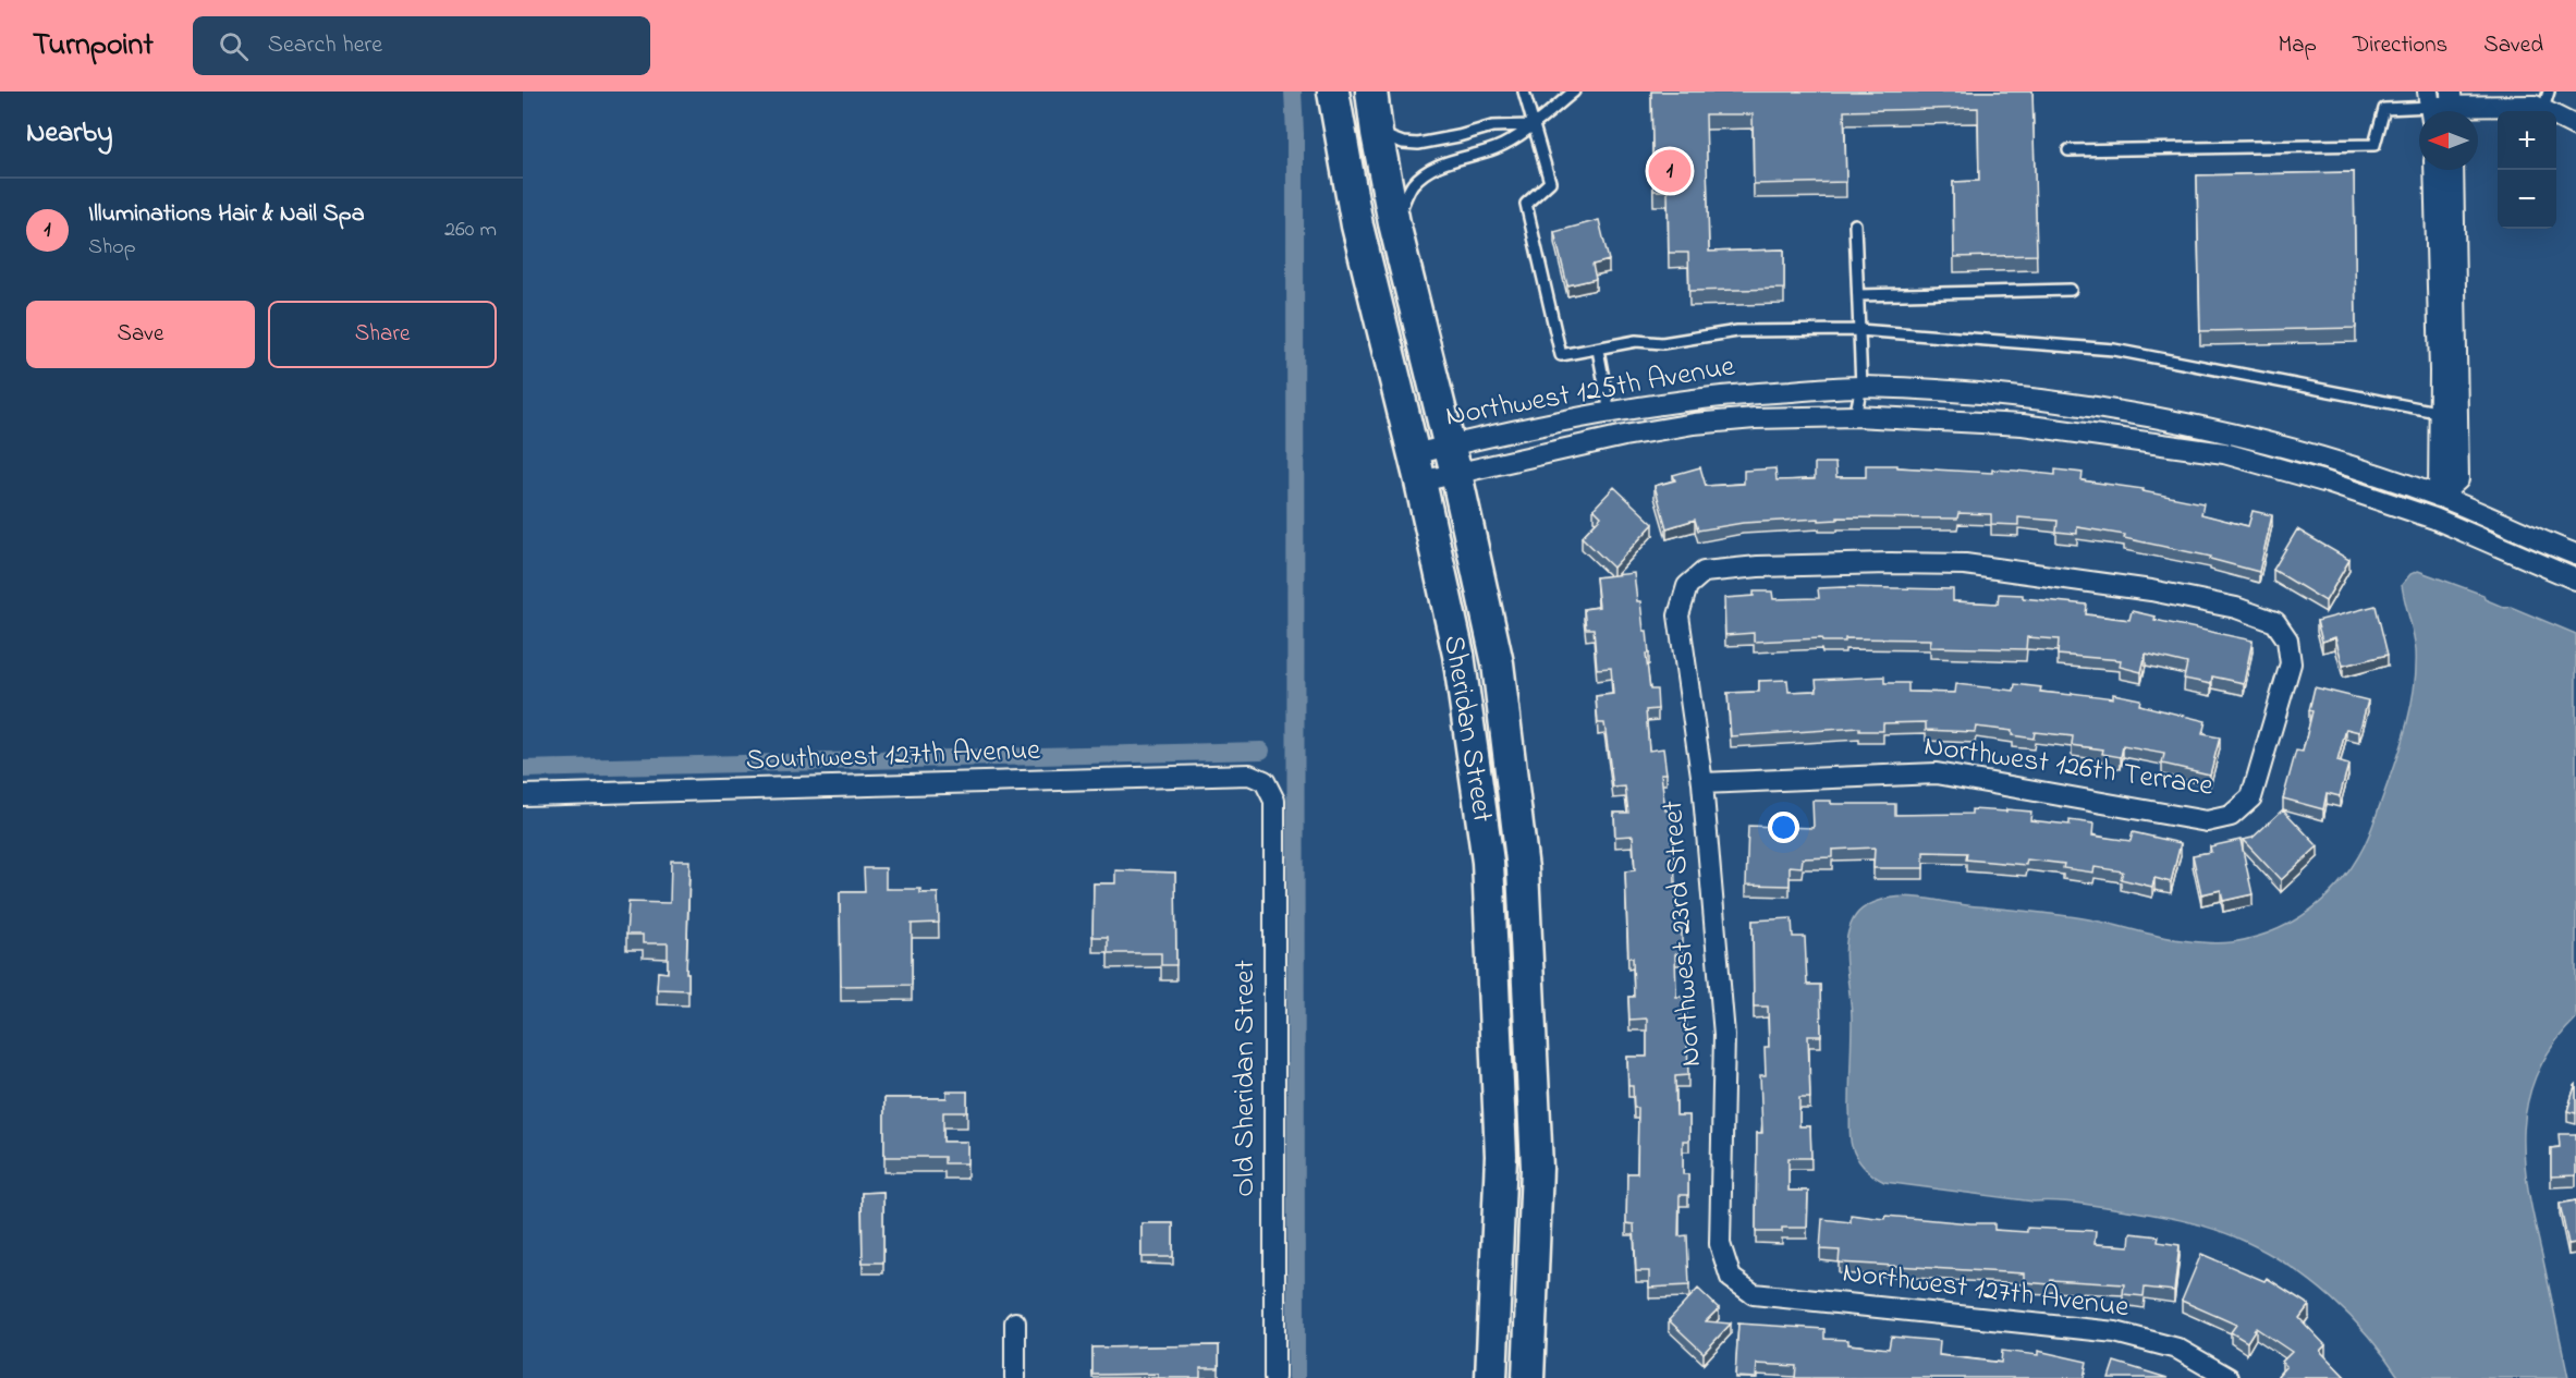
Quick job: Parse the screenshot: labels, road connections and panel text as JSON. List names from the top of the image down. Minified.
{"streets":{"main road":["Sheridan Street"],"street":["Northwest 125th Avenue","Southwest 127th Avenue","Northwest 126th Terrace","Northwest 23rd Street","Old Sheridan Street","Northwest 127th Avenue"]},"crossings":[["Northwest 125th Avenue","Sheridan Street"],["Southwest 127th Avenue","Old Sheridan Street"],["Northwest 126th Terrace","Northwest 23rd Street"],["Northwest 23rd Street","Northwest 127th Avenue"]],"north":"left","page":{"header":"Turnpoint","search":"Search here","nav":["Map","Directions","Saved"],"heading":"Nearby","map_buttons":["+","−"],"pins":"1","list":[{"mark":"1","name":"Illuminations Hair & Nail Spa","note":"Shop","value":"260 m"}],"buttons":["Save","Share"]}}
